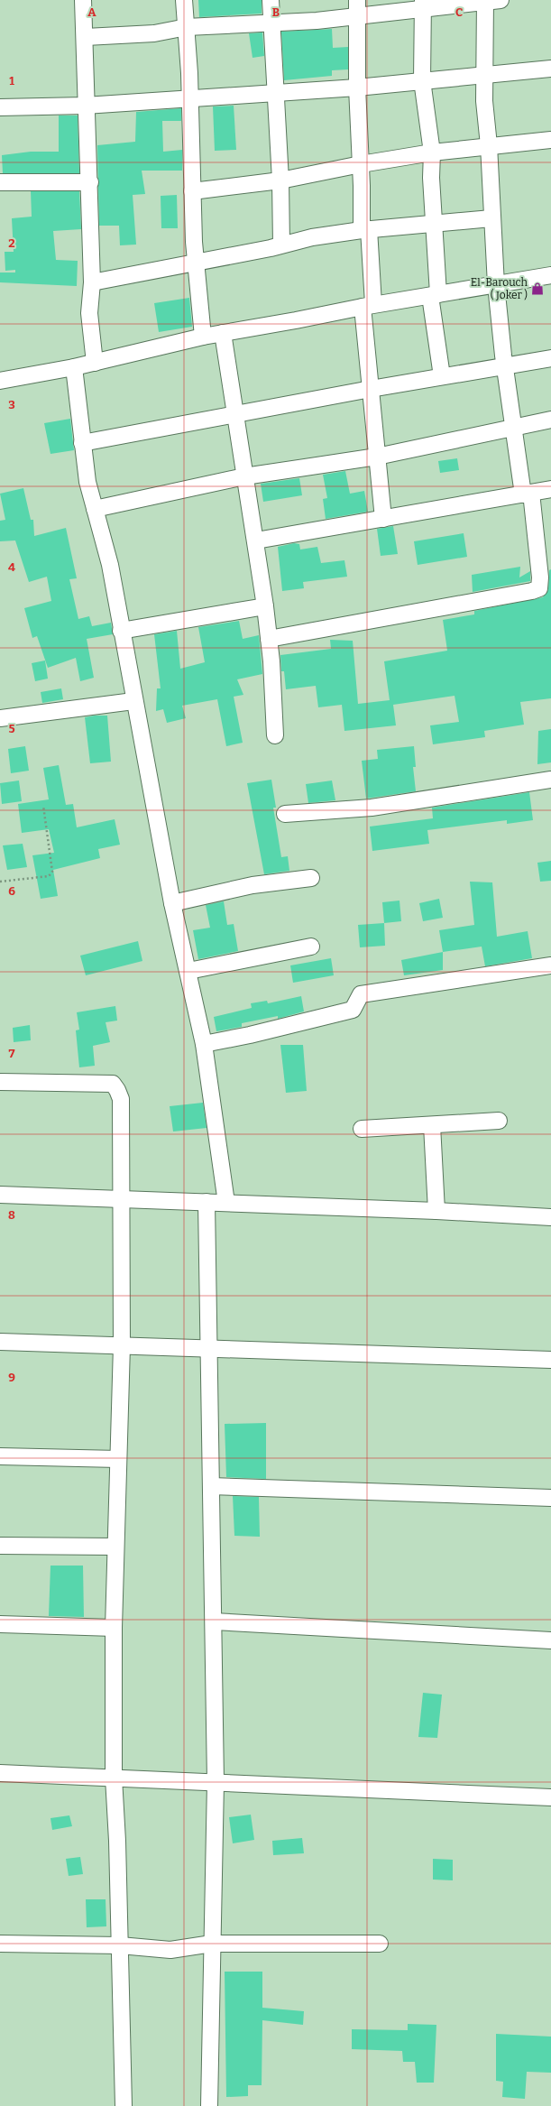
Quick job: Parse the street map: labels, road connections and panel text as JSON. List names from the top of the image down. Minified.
{"places":{"shop":["El-Barouch ( Joker )"]},"grid":{"columns":["A","B","C"],"rows":["1","2","3","4","5","6","7","8","9"]}}
